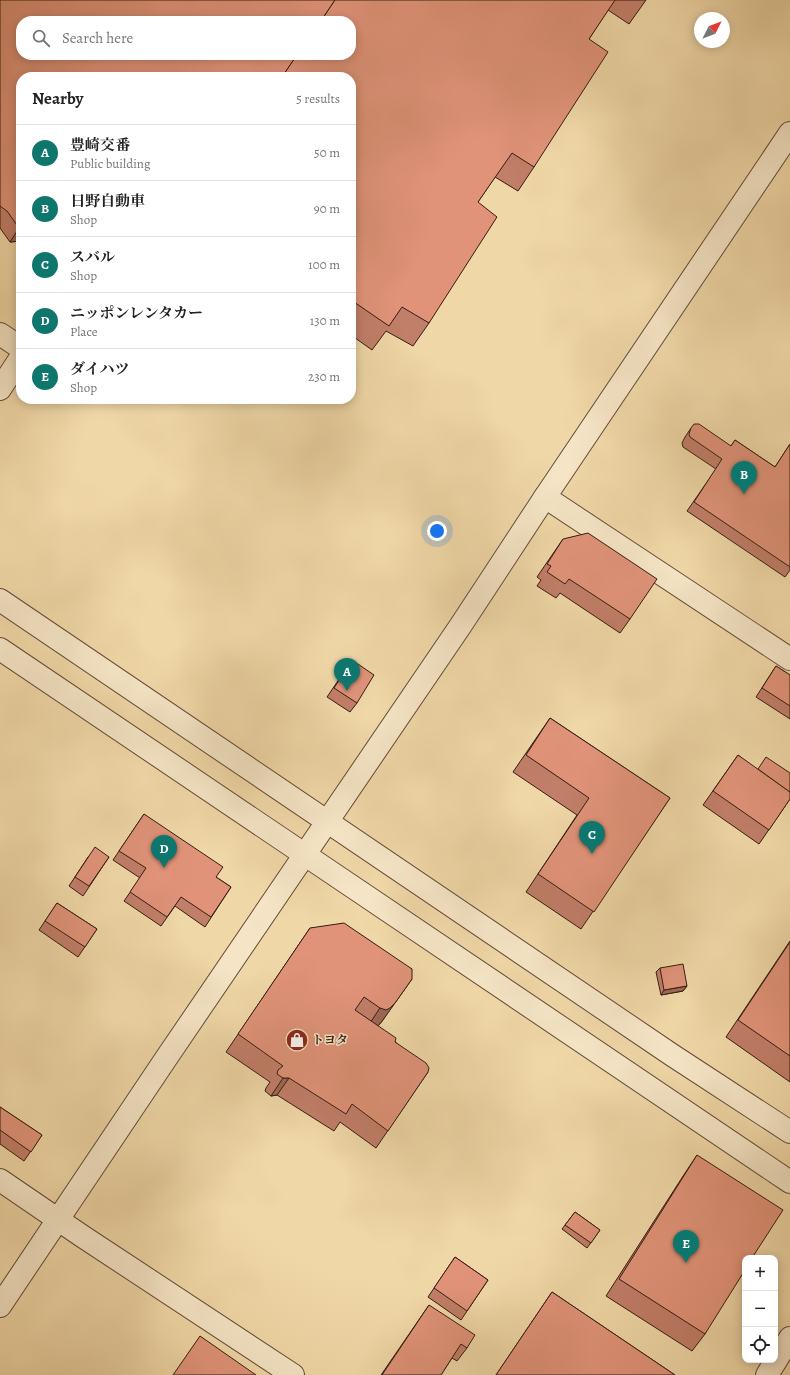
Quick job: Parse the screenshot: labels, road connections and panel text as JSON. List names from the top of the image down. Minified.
{"places":{"shop":["トヨタ"]},"north":"top right","page":{"search":"Search here","heading":["Nearby","5 results"],"list":[{"mark":"A","name":"豊崎交番","note":"Public building","value":"50 m"},{"mark":"B","name":"日野自動車","note":"Shop","value":"90 m"},{"mark":"C","name":"スバル","note":"Shop","value":"100 m"},{"mark":"D","name":"ニッポンレンタカー","note":"Place","value":"130 m"},{"mark":"E","name":"ダイハツ","note":"Shop","value":"230 m"}],"pins":["B","A","C","D","E"],"map_buttons":["+","−"]}}
